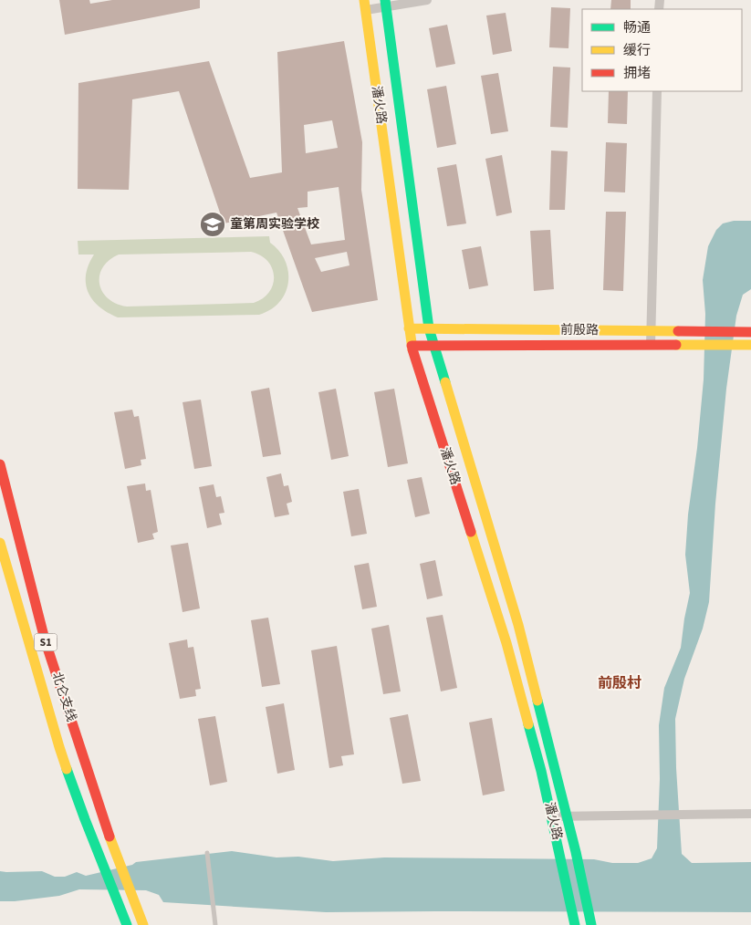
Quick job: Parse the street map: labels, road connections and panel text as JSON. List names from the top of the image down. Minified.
{"streets":{"main road":["潘火路","前殷路","S1","北仑支线"]},"crossings":[["潘火路","前殷路"]],"districts":["前殷村"],"places":{"school or university":["童第周实验学校"]},"legend":["畅通","缓行","拥堵"]}
